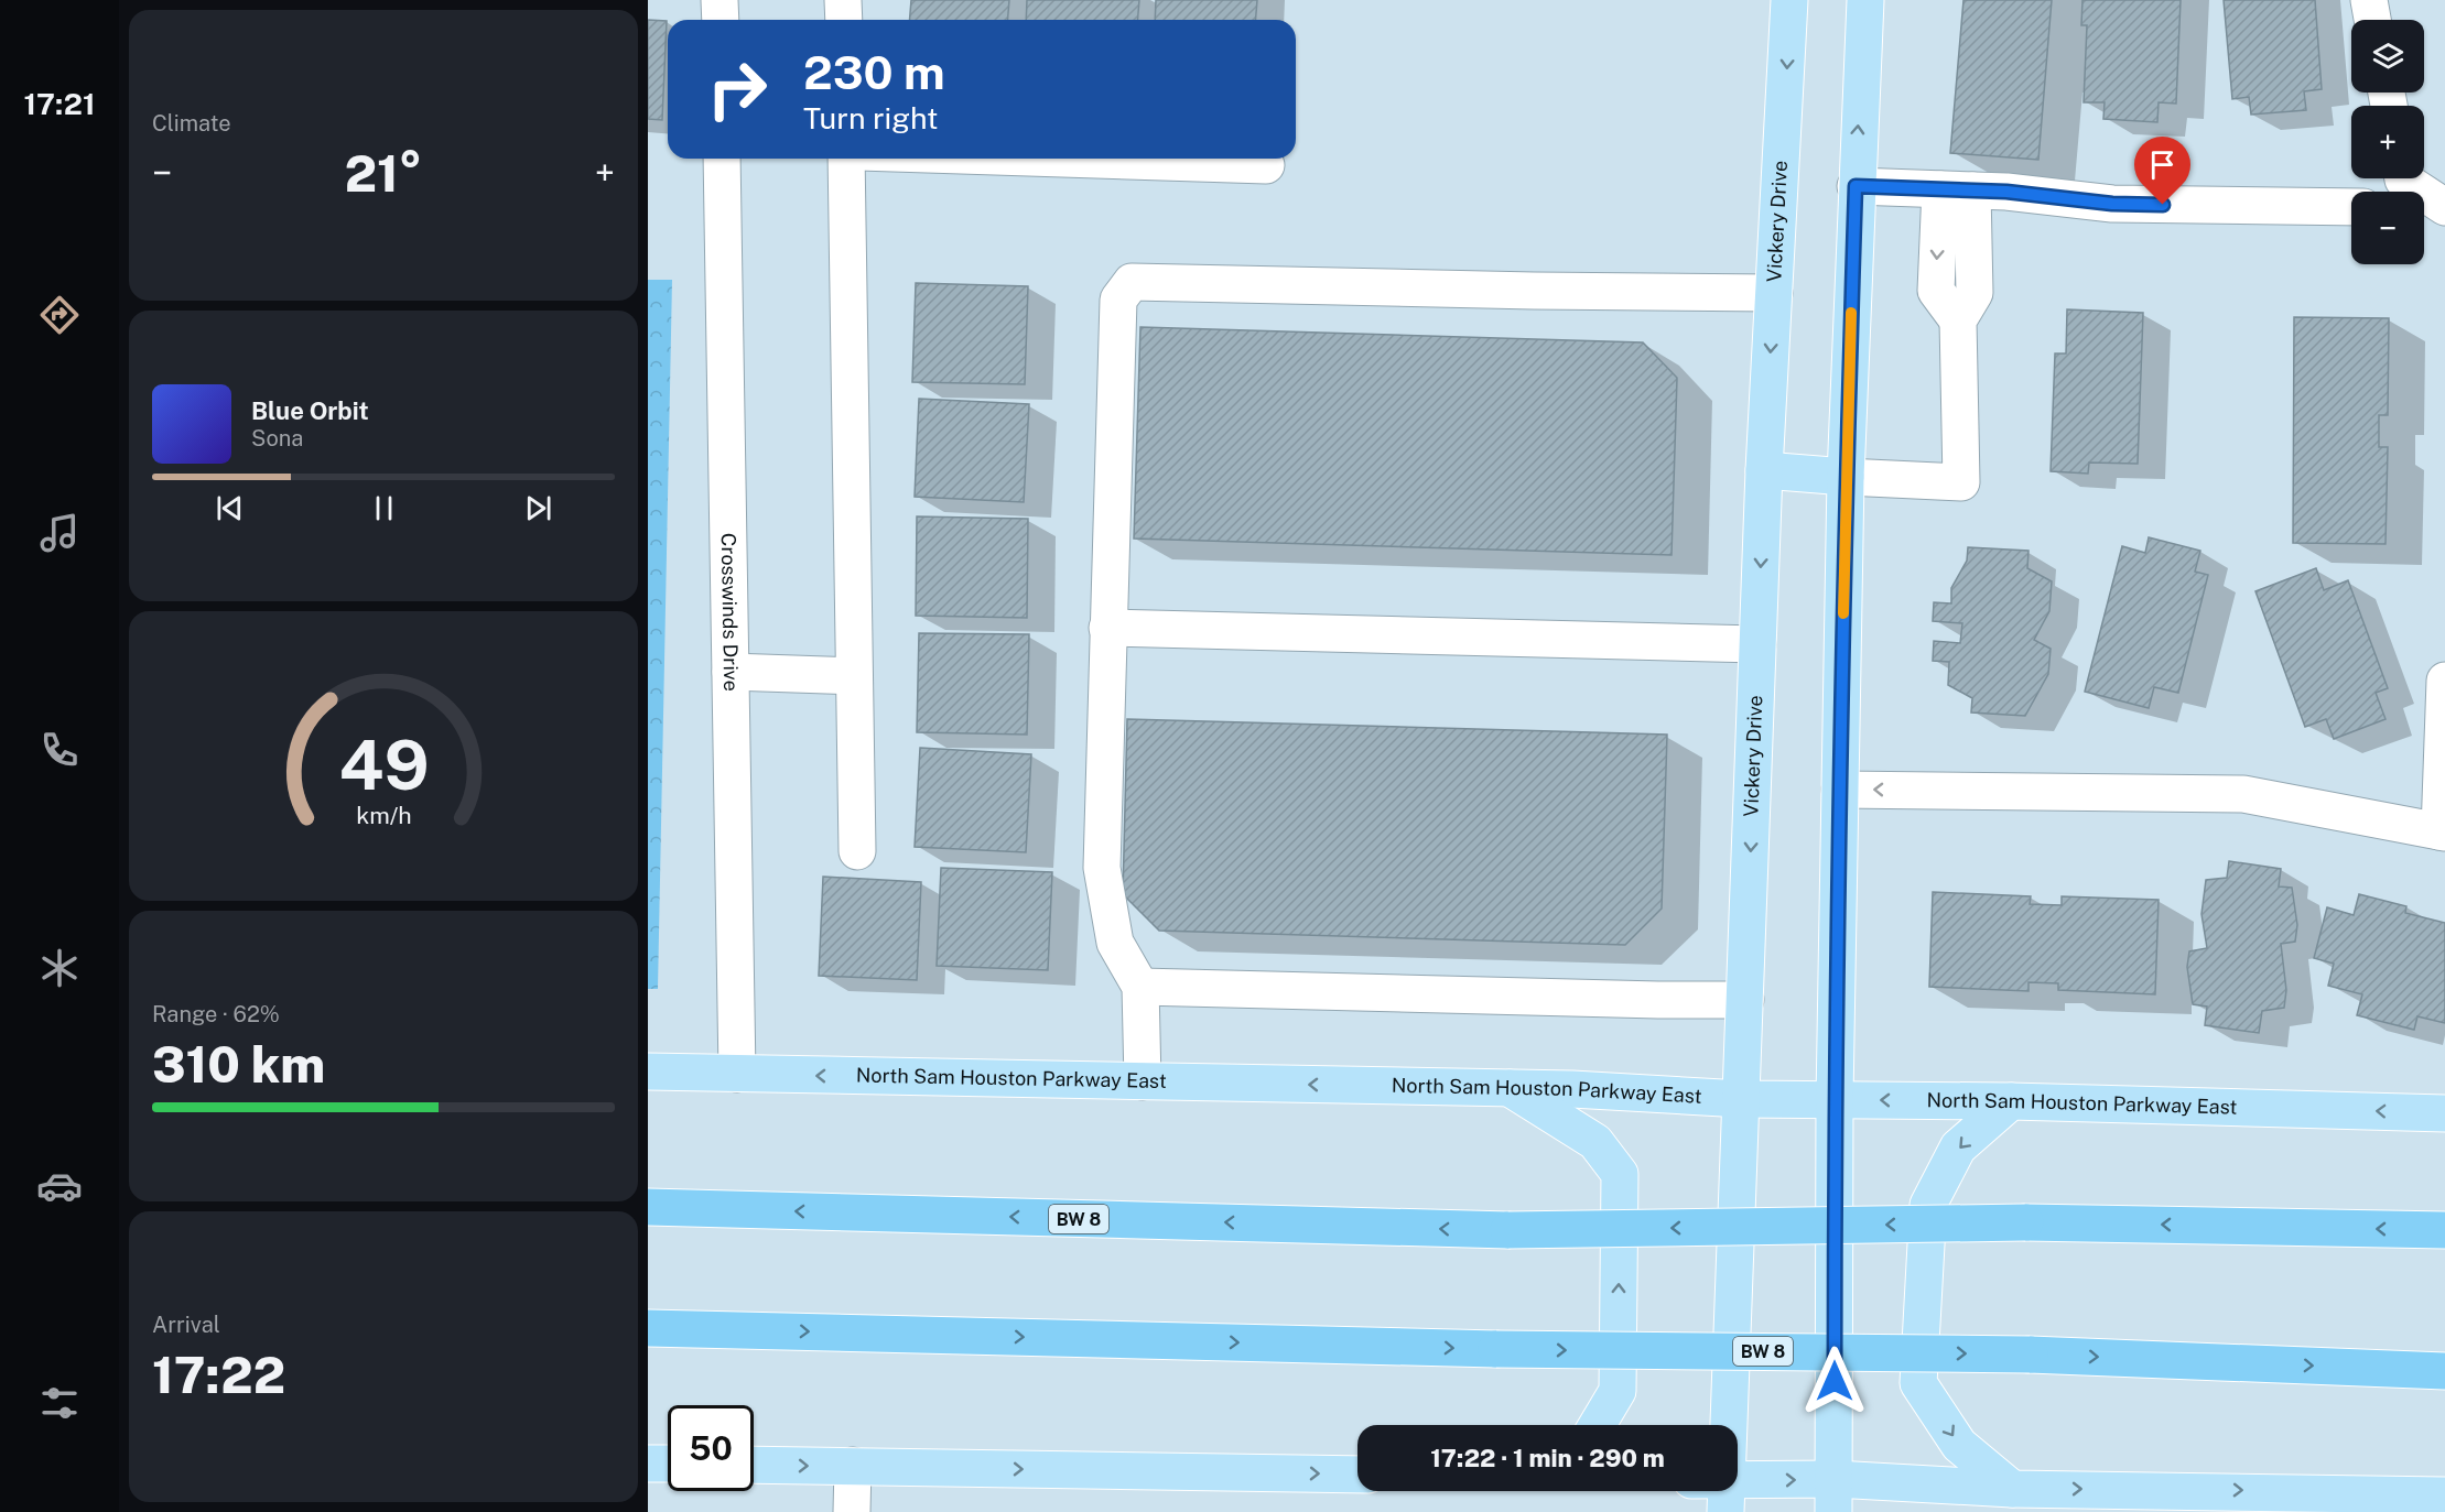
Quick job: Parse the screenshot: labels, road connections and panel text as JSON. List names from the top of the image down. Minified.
{"streets":{"highway":["BW 8"],"main road":["Vickery Drive","North Sam Houston Parkway East"],"street":["Crosswinds Drive"]},"crossings":[["Vickery Drive","North Sam Houston Parkway East"],["Crosswinds Drive","North Sam Houston Parkway East"]],"one_way":["North Sam Houston Parkway East"],"page":{"tabs":"17:21","tile":["Climate",["Range · 62%","310 km"],["Arrival","17:22"]],"map_buttons":["+","−"],"turn":["230 m","Turn right"],"heat":["−","21°","+"],"song":["Blue Orbit","Sona"],"limit":"50","trip":"17:22 · 1 min · 290 m","gauge":["49","km/h"]}}
